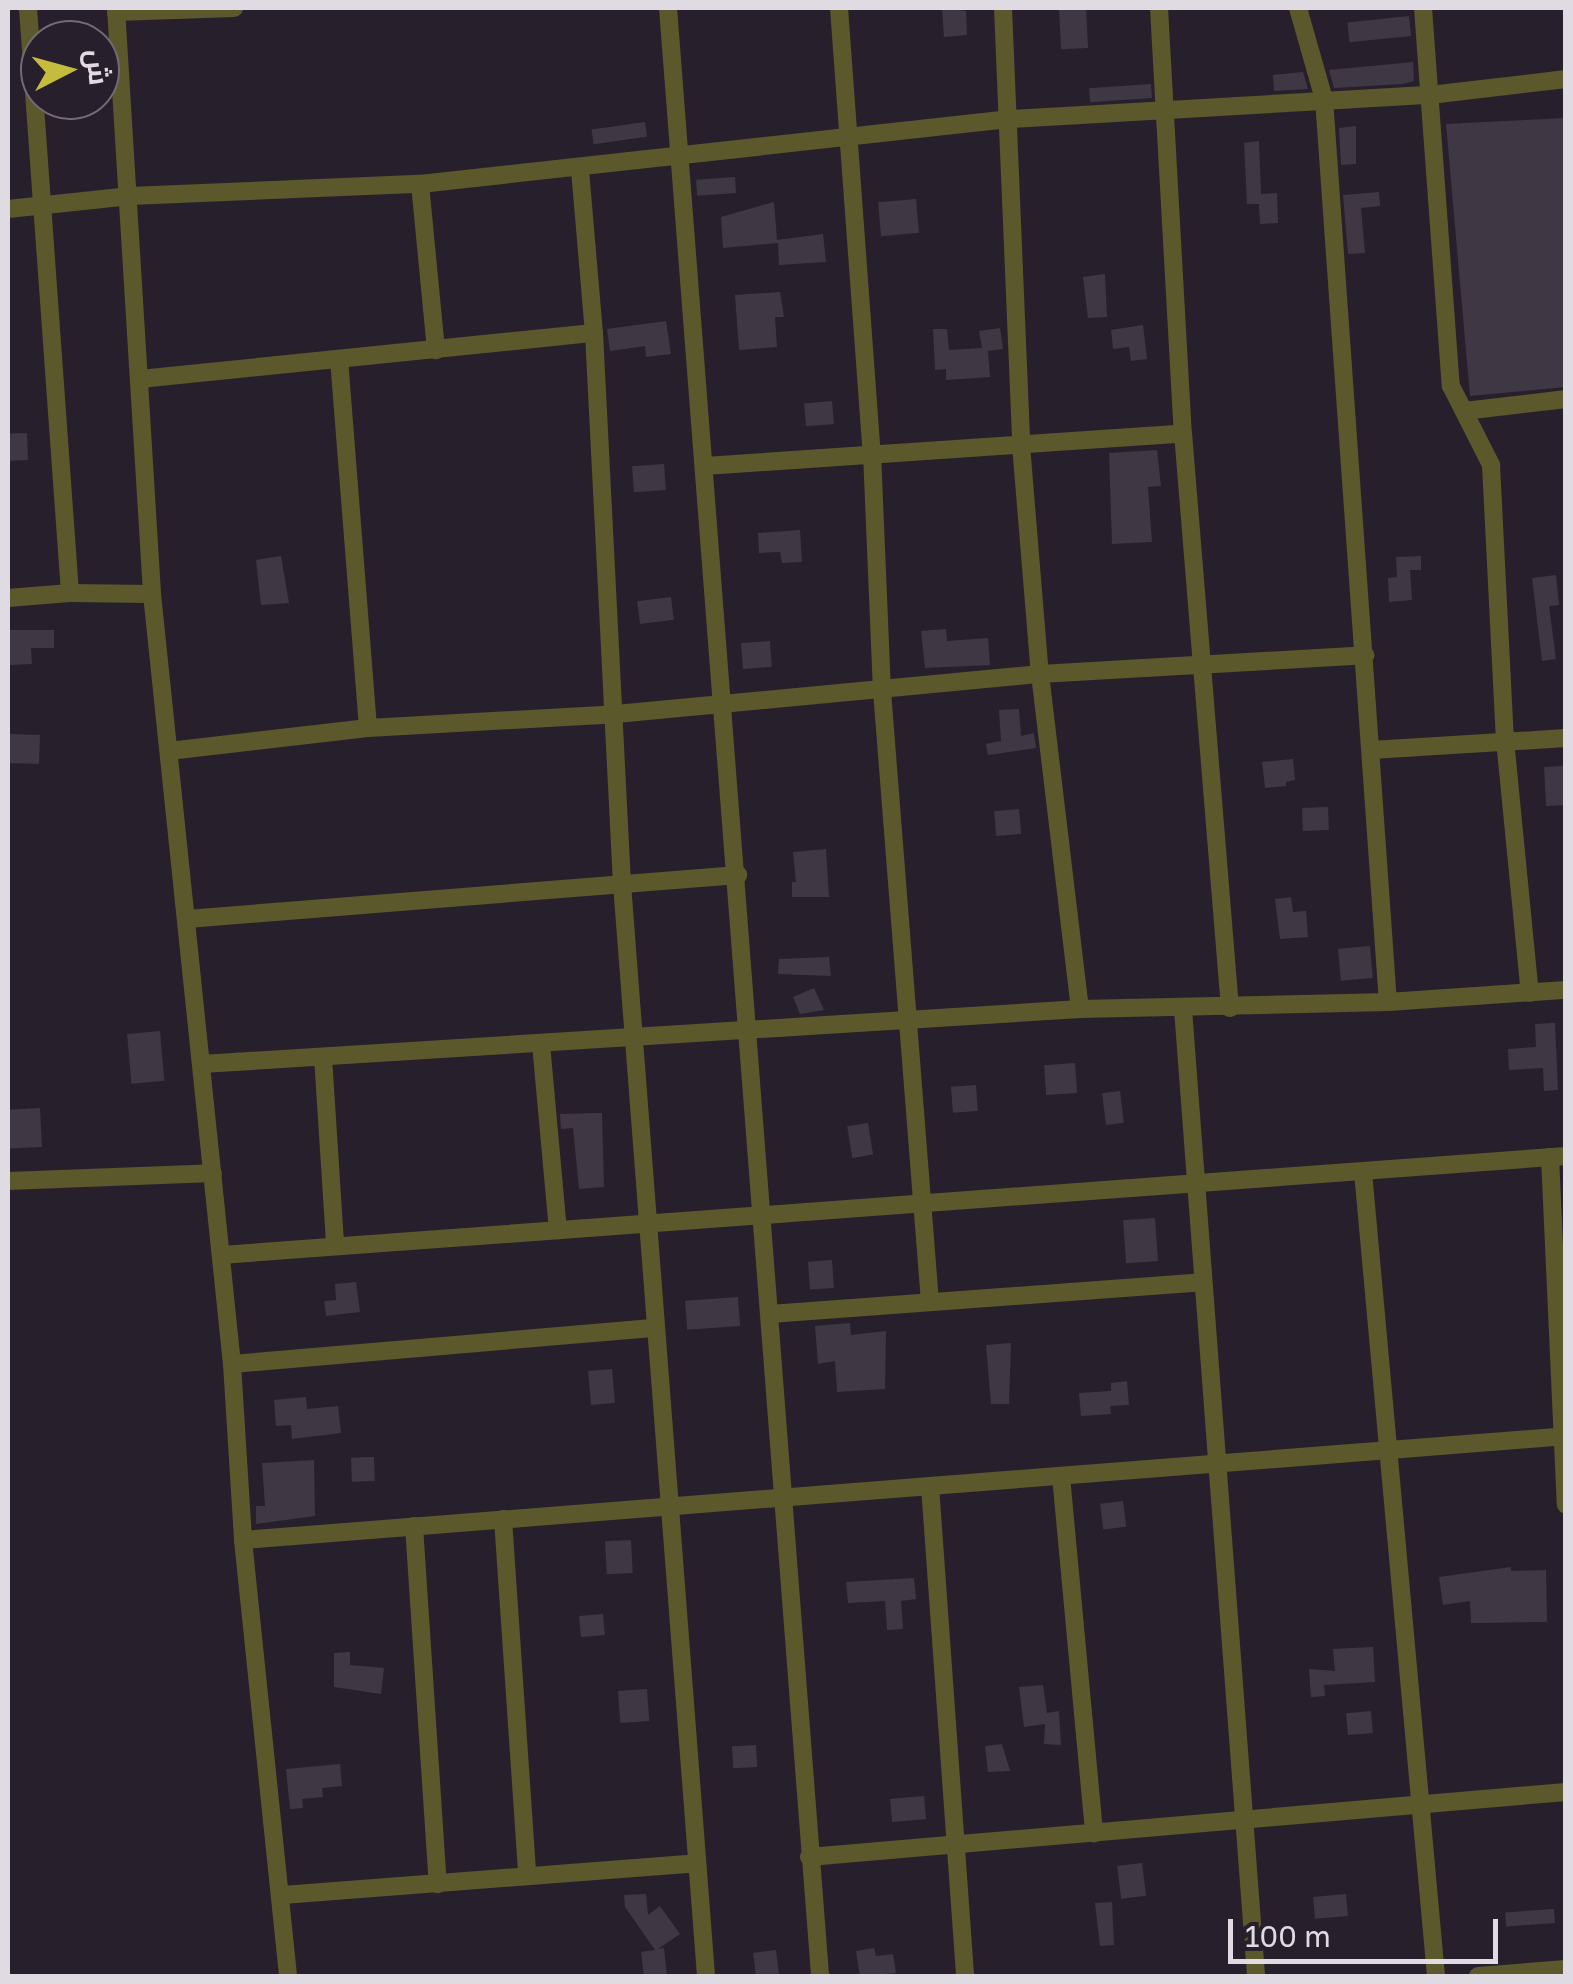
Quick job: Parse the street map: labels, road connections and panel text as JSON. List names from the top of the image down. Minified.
{"scale_bar":"100 m","north":"right"}
